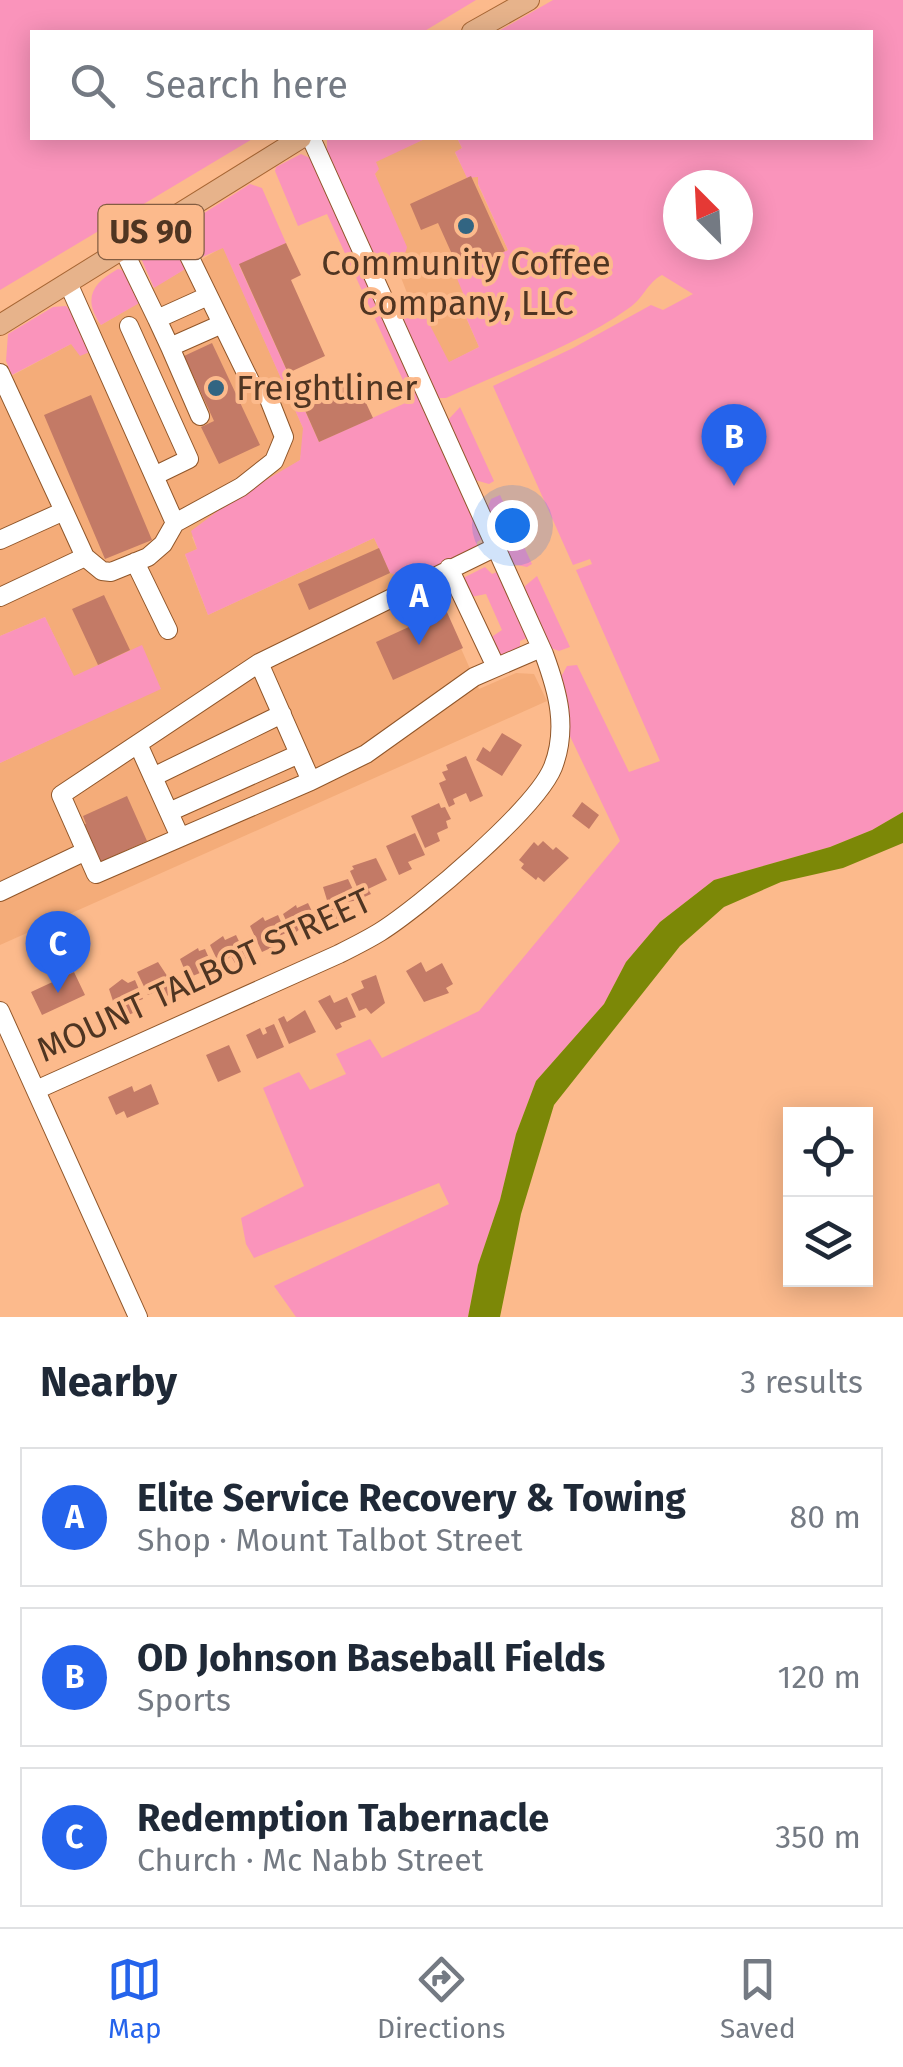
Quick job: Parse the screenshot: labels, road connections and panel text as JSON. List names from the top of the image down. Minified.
{"streets":{"main road":["US 90"],"street":["MOUNT TALBOT STREET"]},"places":["Community Coffee Company, LLC","Freightliner"],"north":"top left","page":{"search":"Search here","pins":["B","A","C"],"heading":["Nearby","3 results"],"list":[{"mark":"A","name":"Elite Service Recovery & Towing","note":"Shop · Mount Talbot Street","value":"80 m"},{"mark":"B","name":"OD Johnson Baseball Fields","note":"Sports","value":"120 m"},{"mark":"C","name":"Redemption Tabernacle","note":"Church · Mc Nabb Street","value":"350 m"}],"nav":["Map","Directions","Saved"]}}
